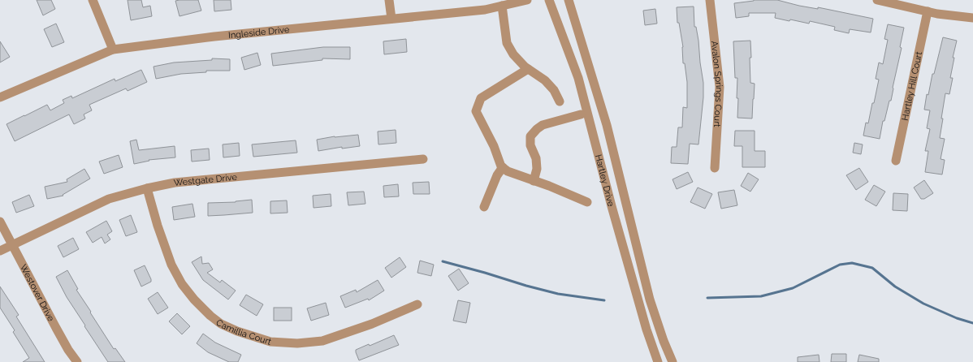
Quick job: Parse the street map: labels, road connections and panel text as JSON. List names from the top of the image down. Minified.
{"streets":{"street":["Ingleside Drive","Avalon Springs Court","Hartley Hill Court","Westgate Drive","Hartley Drive","Westover Drive","Camillia Court"]},"crossings":[["Westgate Drive","Westover Drive"],["Westgate Drive","Camillia Court"]]}
